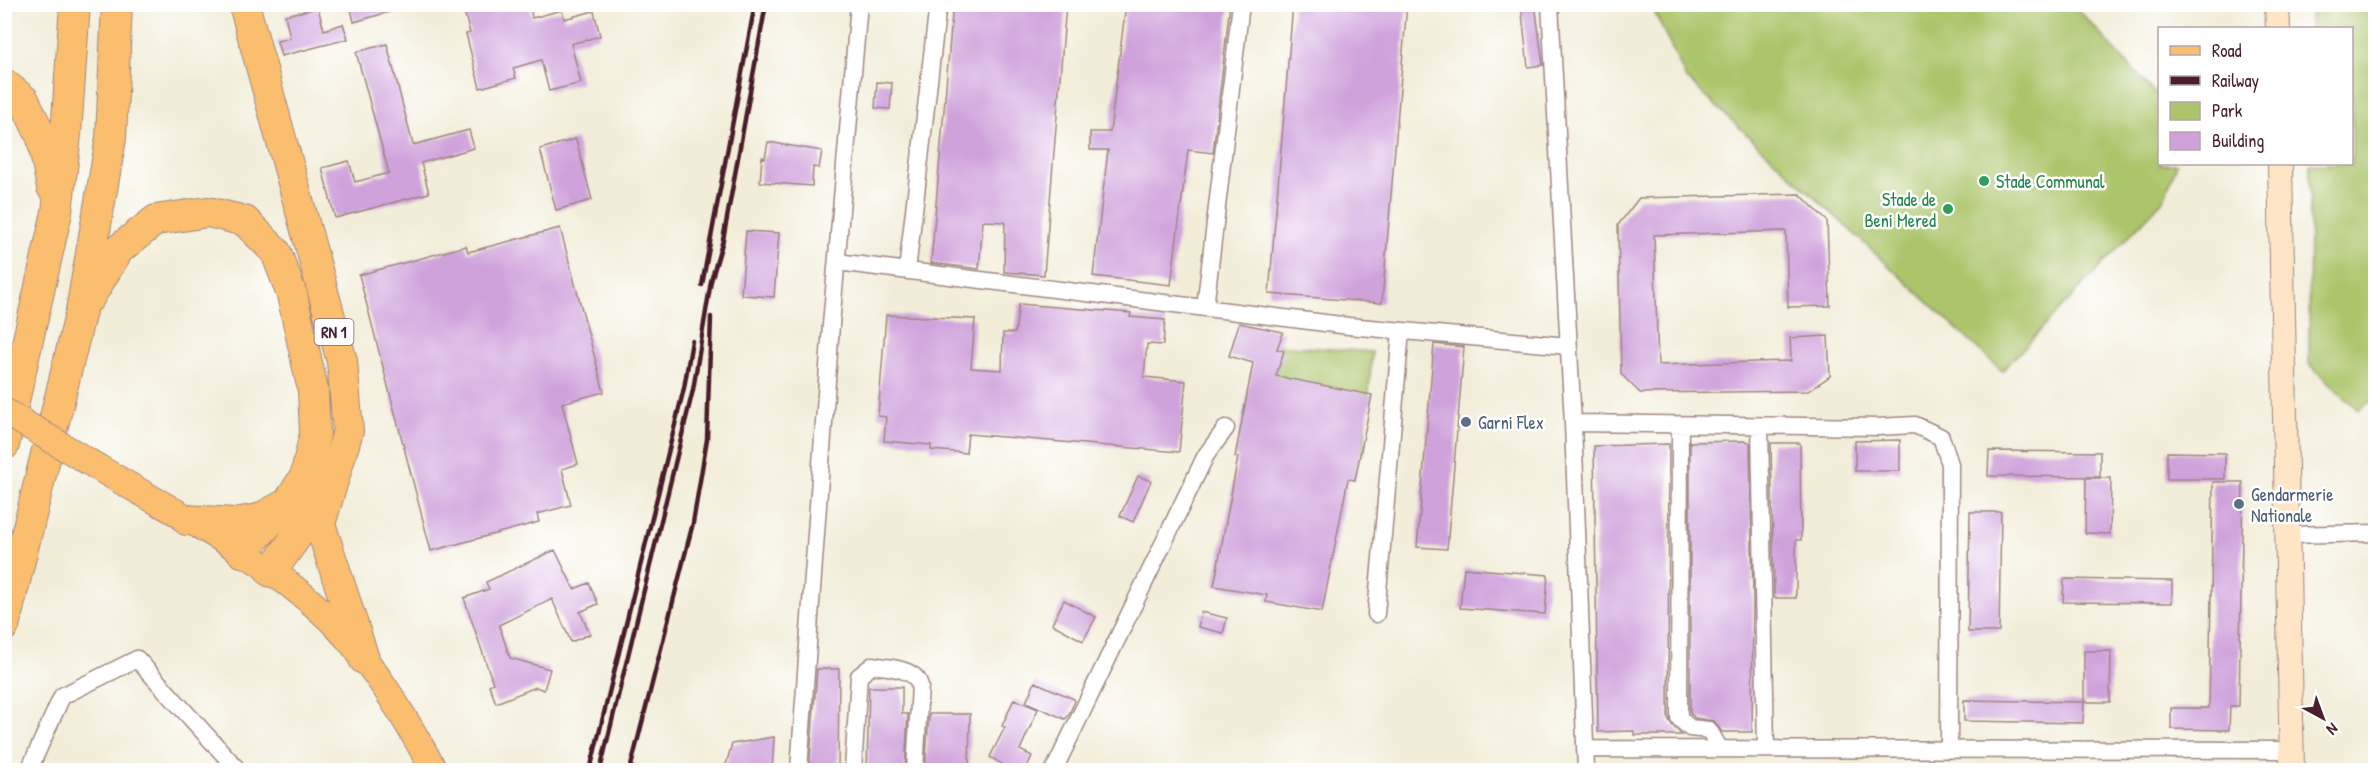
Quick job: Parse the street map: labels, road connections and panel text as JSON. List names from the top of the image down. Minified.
{"streets":{"highway":["RN 1"]},"places":["Stade Communal","Stade de Beni Mered","Garni Flex","Gendarmerie Nationale"],"legend":["Road","Railway","Park","Building"],"north":"bottom right"}
